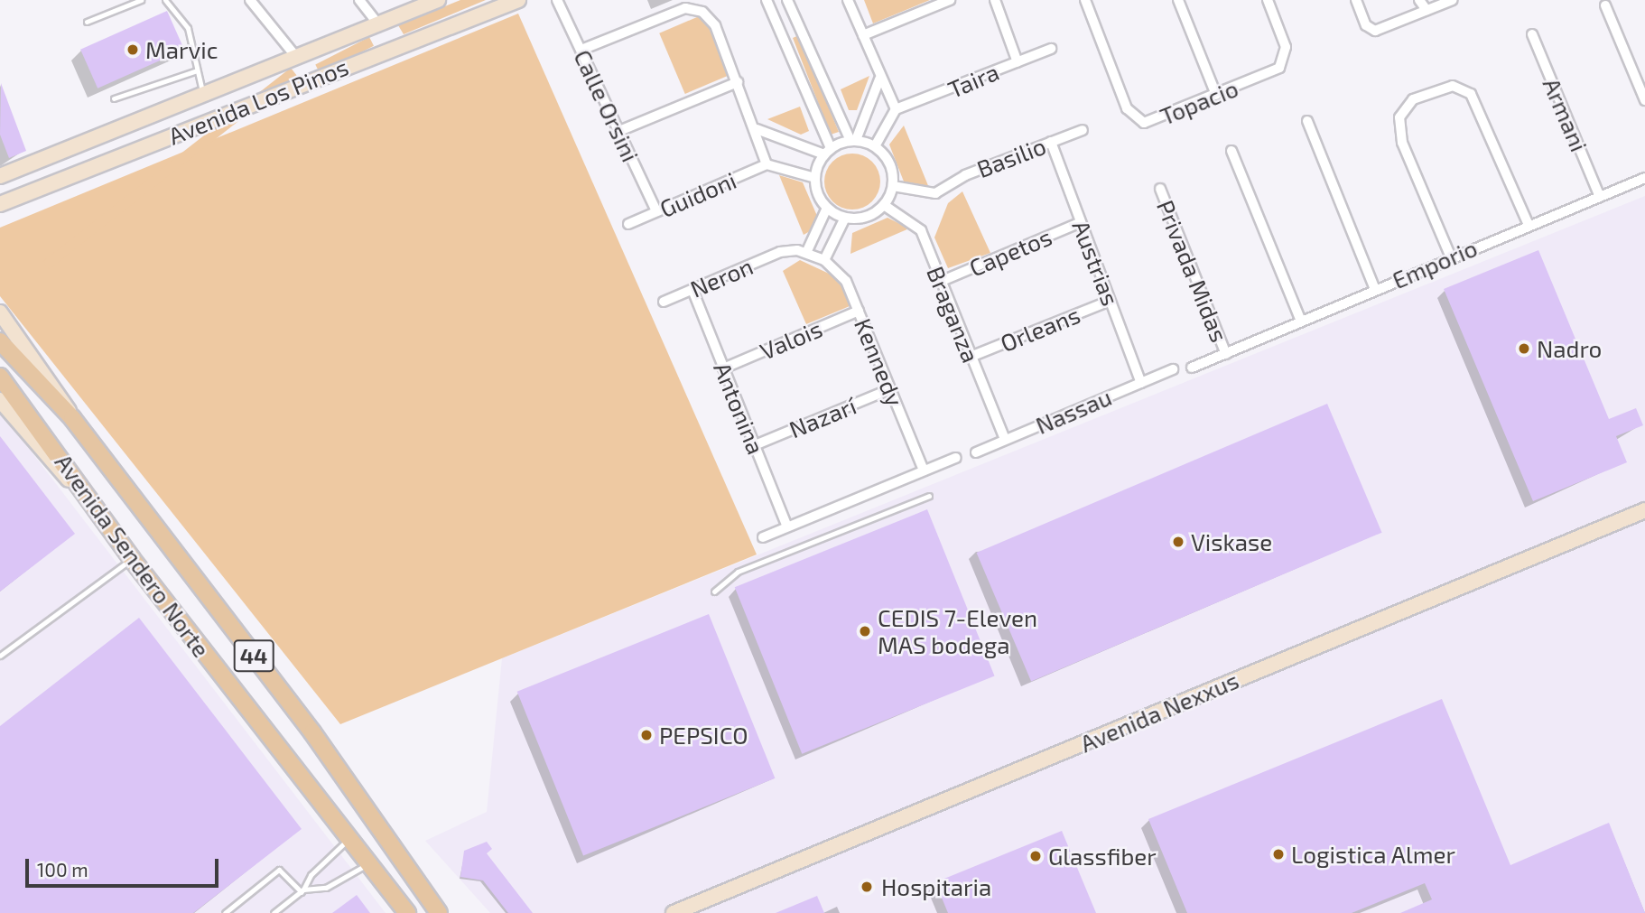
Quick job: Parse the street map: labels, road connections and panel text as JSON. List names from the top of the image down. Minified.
{"streets":{"main road":["Avenida Sendero Norte","44"],"street":["Taira","Avenida Los Pinos","Topacio","Calle Orsini","Armani","Basilio","Guidoni","Capetos","Austrias","Emporio","Privada Midas","Neron","Braganza","Orleans","Valois","Kennedy","Antonina","Nassau","Nazarí","Avenida Nexxus"]},"crossings":[["Calle Orsini","Guidoni"],["Armani","Emporio"],["Basilio","Austrias"],["Basilio","Braganza"],["Capetos","Austrias"],["Capetos","Braganza"],["Austrias","Orleans"],["Austrias","Nassau"],["Emporio","Privada Midas"],["Neron","Kennedy"],["Neron","Antonina"],["Braganza","Orleans"],["Braganza","Nassau"],["Valois","Kennedy"],["Valois","Antonina"],["Kennedy","Nazarí"],["Antonina","Nazarí"]],"places":["Marvic","Nadro","Viskase","CEDIS 7-Eleven MAS bodega","PEPSICO","Logistica Almer","Glassfiber","Hospitaria"],"scale_bar":"100 m"}
